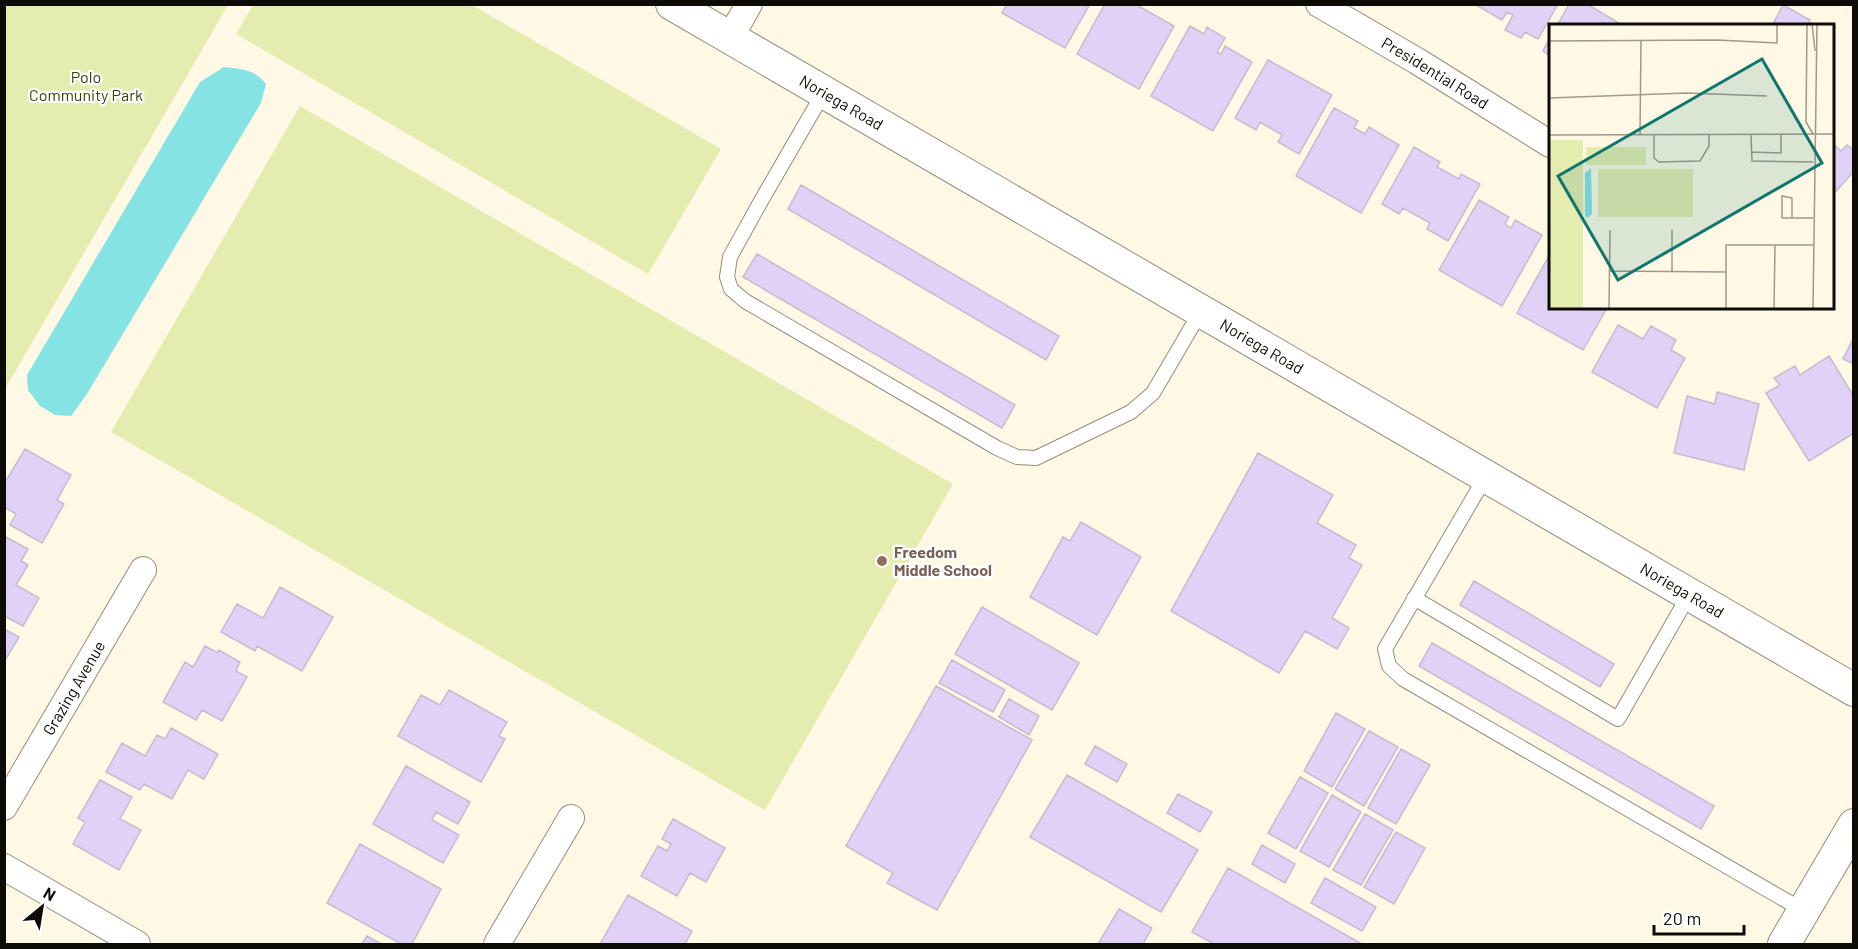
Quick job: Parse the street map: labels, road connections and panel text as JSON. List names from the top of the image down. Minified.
{"streets":{"street":["Presidential Road","Noriega Road","Grazing Avenue"]},"parks":["Polo Community Park"],"places":["Freedom Middle School"],"scale_bar":"20 m","north":"top right"}
